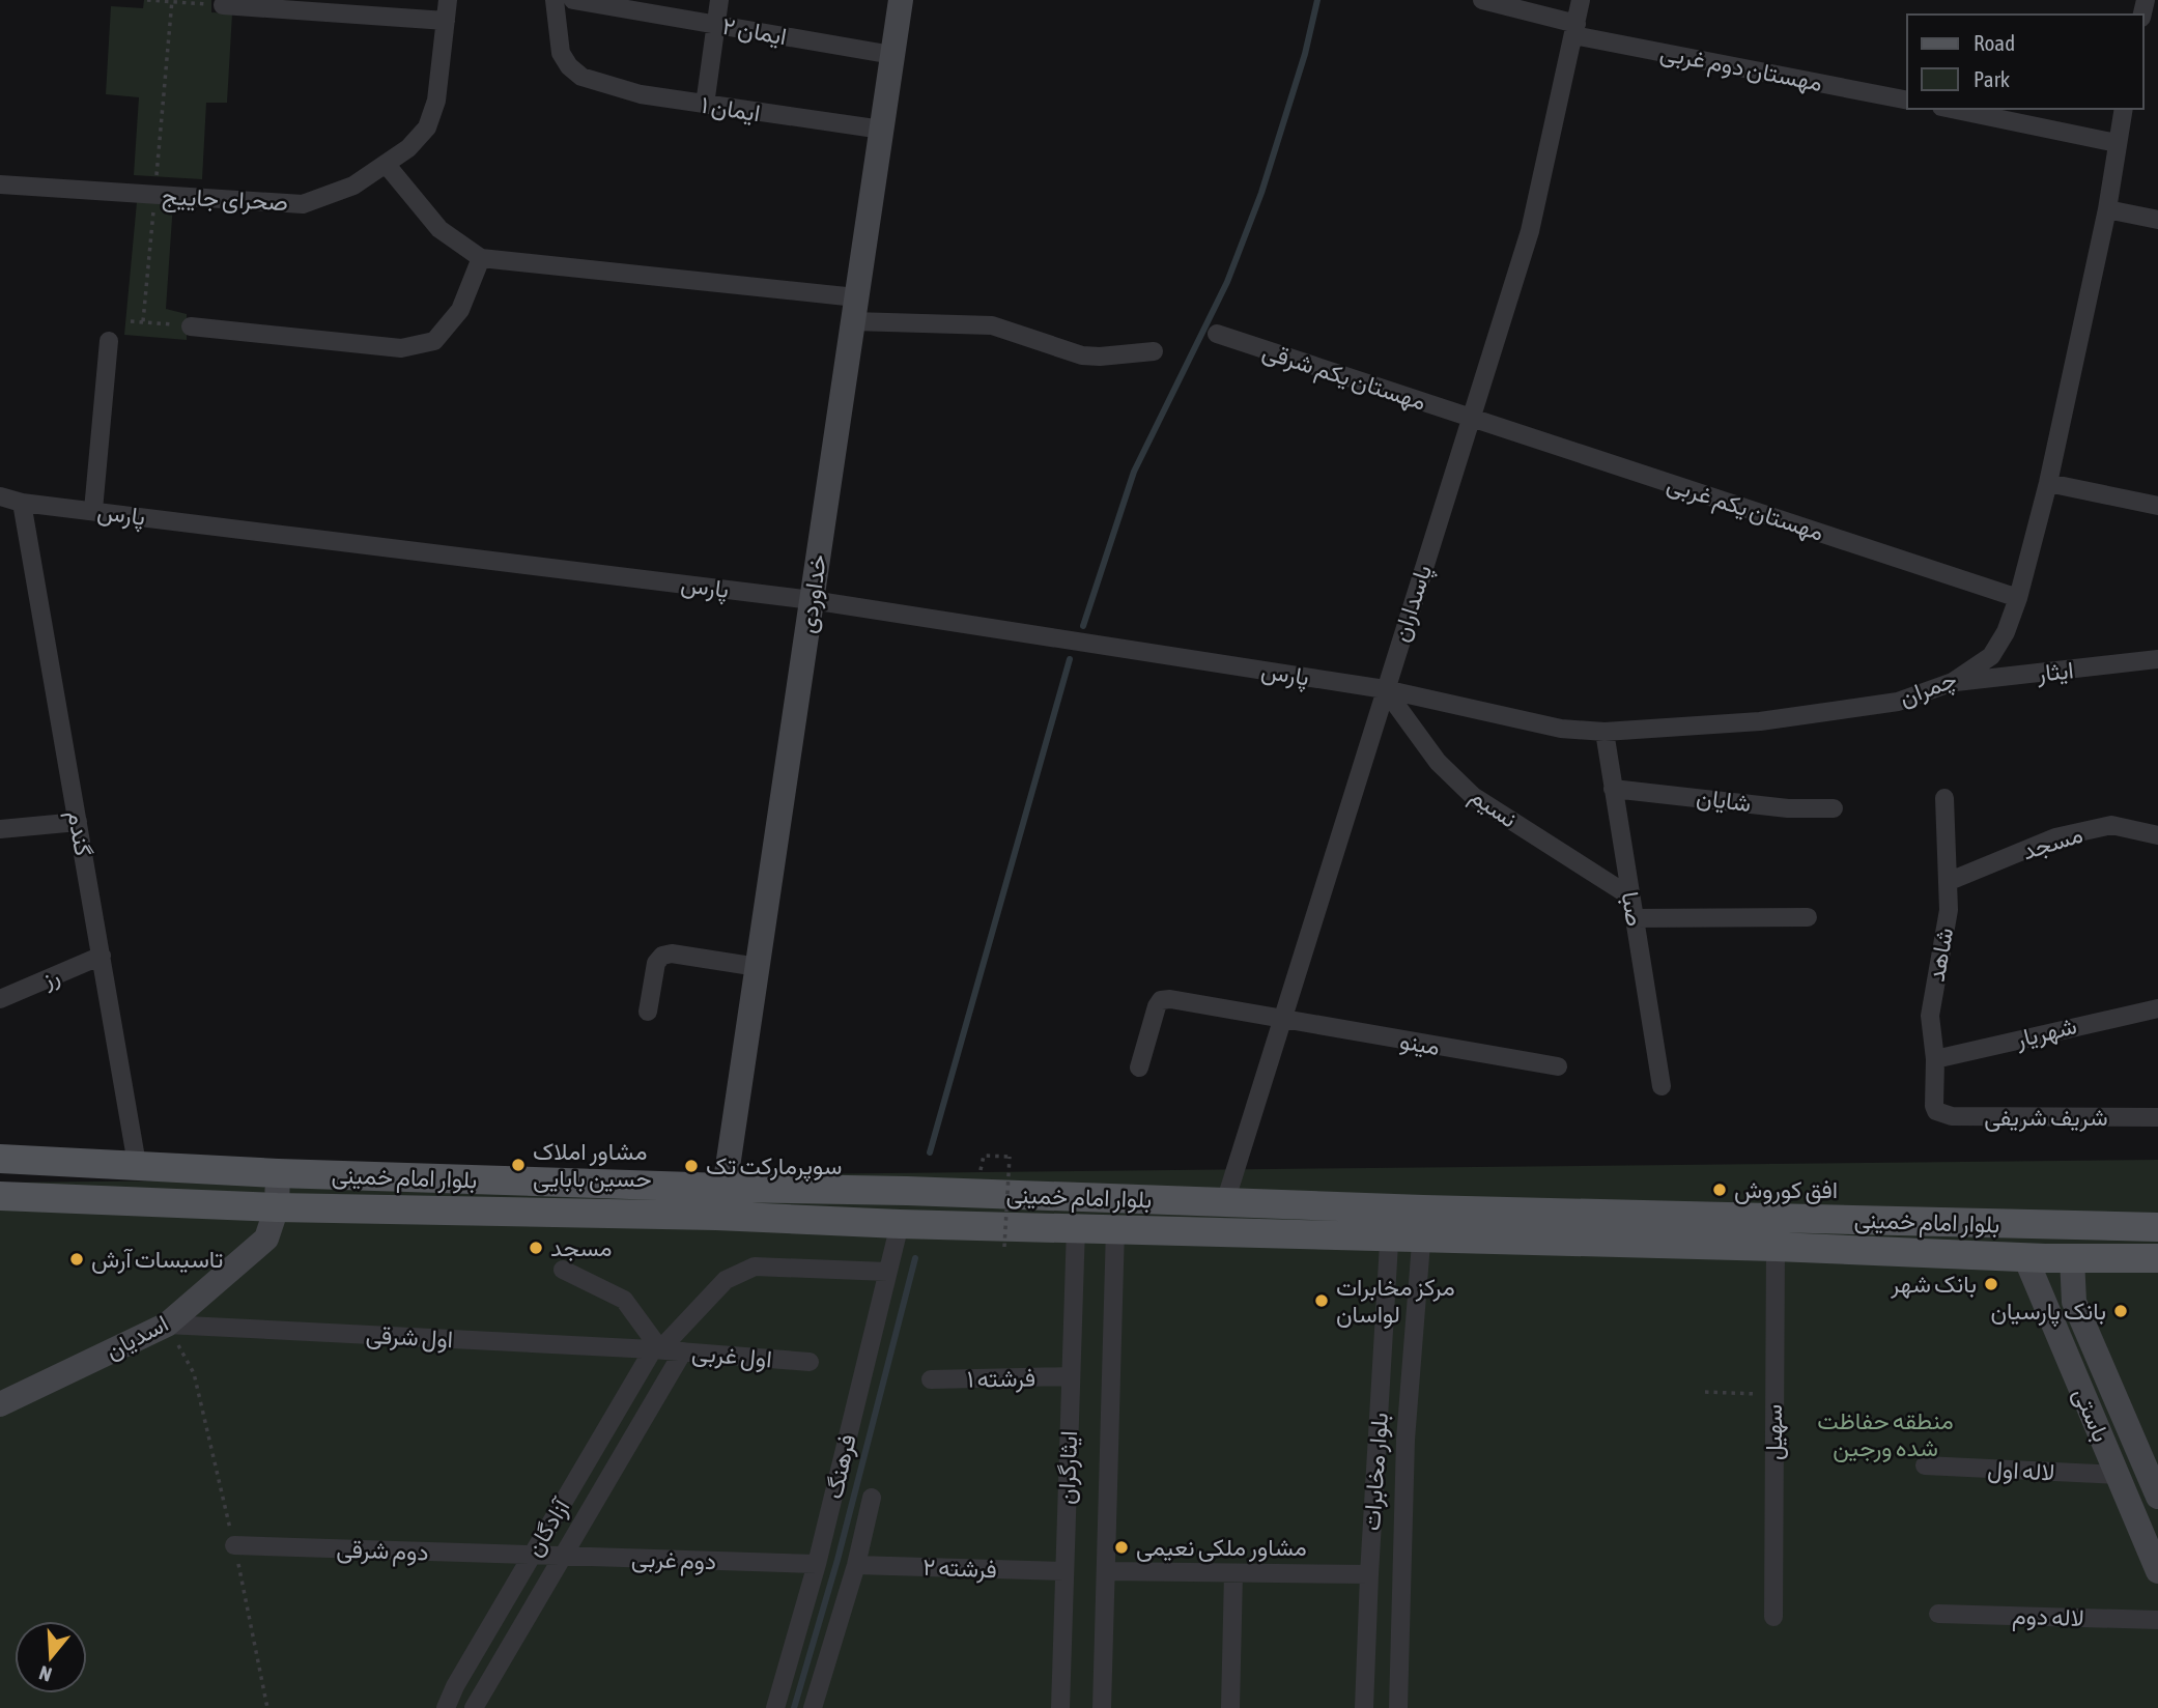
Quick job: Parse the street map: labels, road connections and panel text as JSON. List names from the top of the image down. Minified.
{"streets":{"main road":["بلوار امام خمینی"],"street":["ایمان ۲","مهستان دوم غربی","ایمان ۱","صحرای جاییج","مهستان یکم شرقی","مهستان یکم غربی","پارس","خداوردی","پاسداران","ایثار","چمران","شایان","نسیم","گندم","مسجد","صبا","شاهد","رز","شهریار","مینو","شریف شریفی","اسدیان","اول شرقی","اول غربی","فرشته ۱","باستی","سهیل","فرهنگ","ایثارگران","لاله اول","بلوار مخابرات","آزادگان","دوم شرقی","دوم غربی","فرشته ۲","لاله دوم"]},"crossings":[["ایمان ۲","خداوردی"],["مهستان دوم غربی","پاسداران"],["ایمان ۱","خداوردی"],["مهستان یکم شرقی","مهستان یکم غربی"],["مهستان یکم شرقی","پاسداران"],["مهستان یکم غربی","پاسداران"],["مهستان یکم غربی","چمران"],["پارس","خداوردی"],["پارس","پاسداران"],["پارس","چمران"],["پارس","نسیم"],["پارس","گندم"],["خداوردی","بلوار امام خمینی"],["پاسداران","چمران"],["پاسداران","نسیم"],["پاسداران","مینو"],["پاسداران","بلوار امام خمینی"],["ایثار","چمران"],["چمران","نسیم"],["چمران","صبا"],["شایان","صبا"],["نسیم","صبا"],["گندم","رز"],["گندم","بلوار امام خمینی"],["مسجد","شاهد"],["شاهد","شهریار"],["شاهد","شریف شریفی"],["بلوار امام خمینی","اسدیان"],["بلوار امام خمینی","باستی"],["بلوار امام خمینی","سهیل"],["بلوار امام خمینی","فرهنگ"],["بلوار امام خمینی","ایثارگران"],["بلوار امام خمینی","بلوار مخابرات"],["اسدیان","اول شرقی"],["اول شرقی","اول غربی"],["اول شرقی","آزادگان"],["اول غربی","آزادگان"],["فرشته ۱","ایثارگران"],["باستی","لاله اول"],["فرهنگ","آزادگان"],["فرهنگ","دوم غربی"],["ایثارگران","فرشته ۲"],["آزادگان","دوم شرقی"],["آزادگان","دوم غربی"],["دوم شرقی","دوم غربی"]],"parks":["منطقه حفاظت شده ورجین"],"places":["مشاور املاک حسین بابایی","سوپرمارکت تک","افق کوروش","مسجد","تاسیسات آرش","بانک شهر","مرکز مخابرات لواسان","بانک پارسیان","مشاور ملکی نعیمی"],"legend":["Road","Park"],"north":"bottom"}
